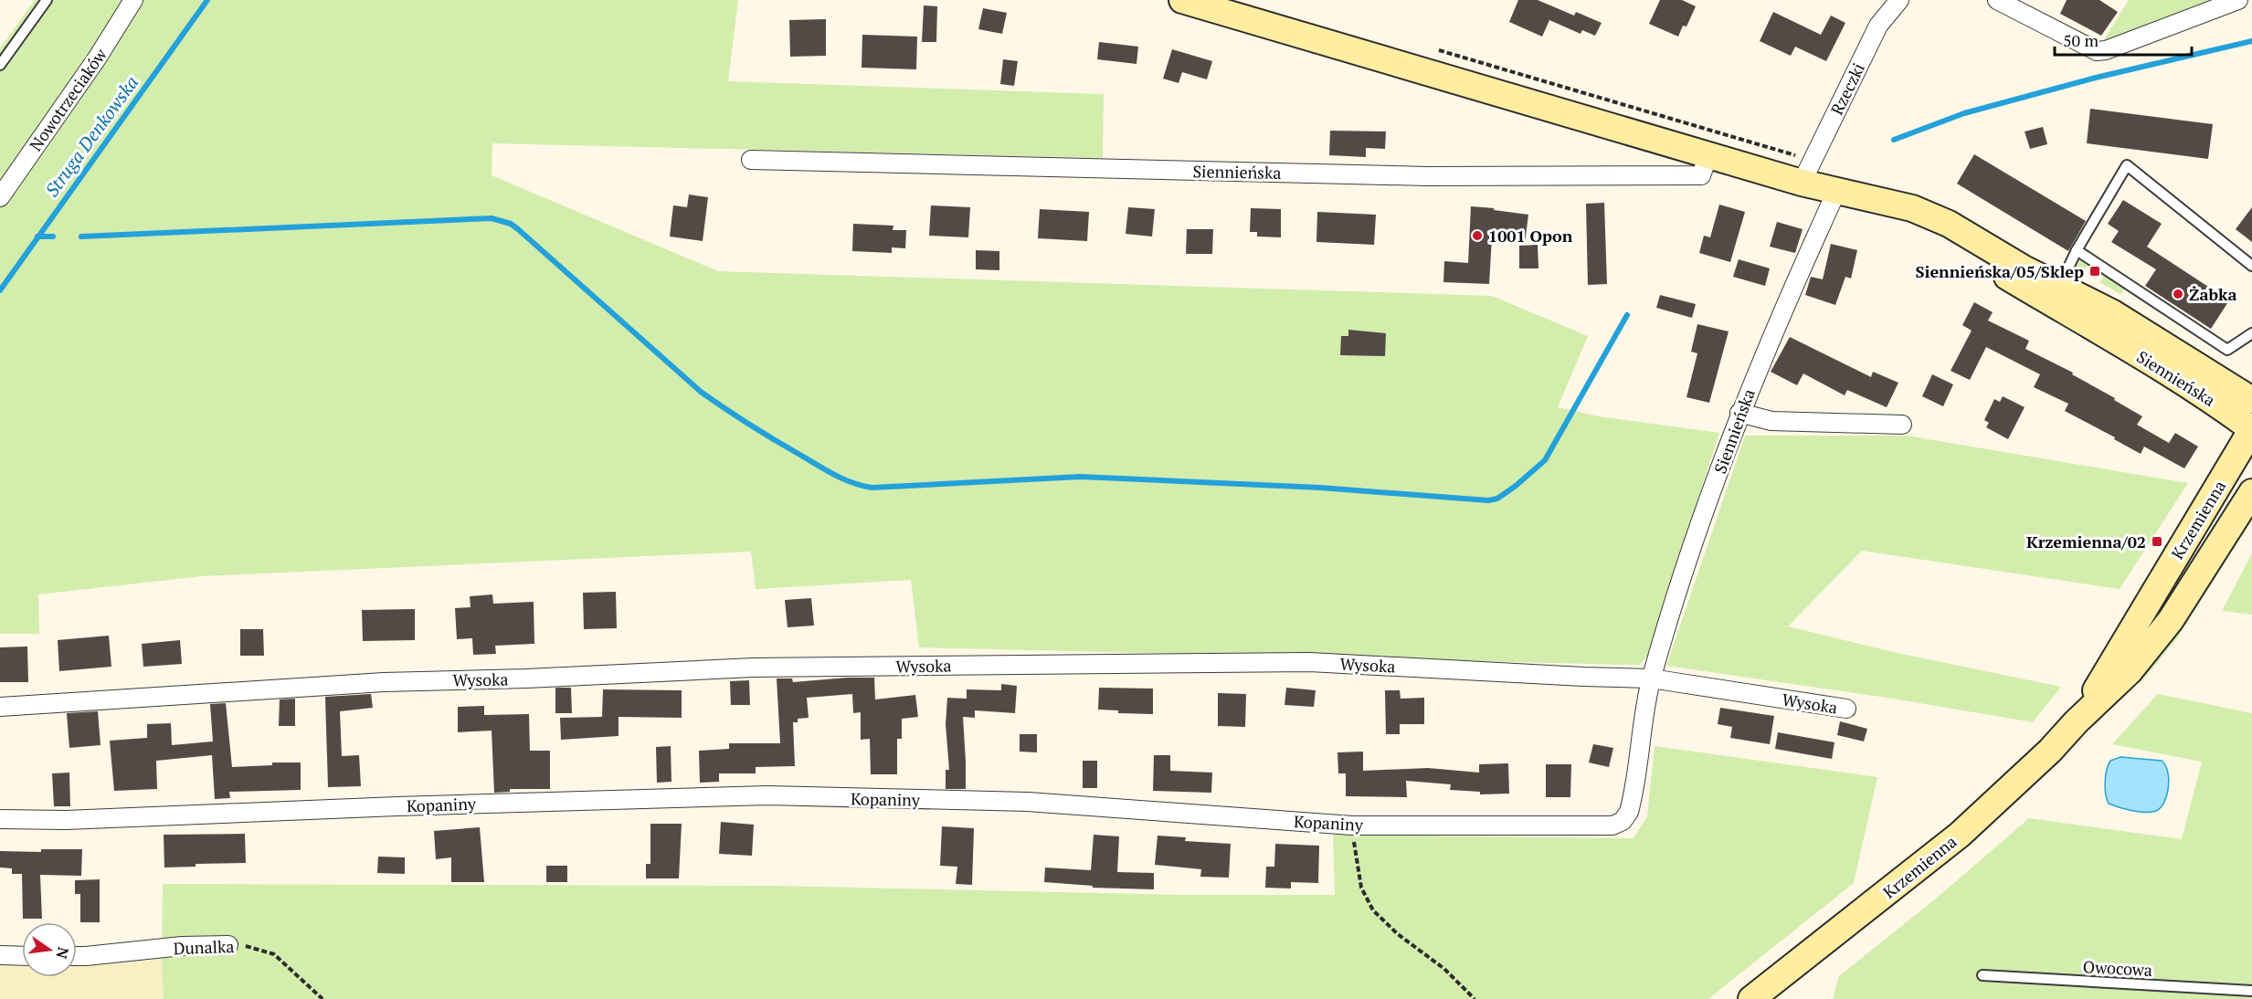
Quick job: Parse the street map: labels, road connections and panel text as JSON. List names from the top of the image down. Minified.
{"streets":{"main road":["Siennieńska","Krzemienna"],"street":["Rzeczki","Nowotrzeciaków","Wysoka","Kopaniny","Dunalka"],"lane":["Owocowa"]},"crossings":[["Rzeczki","Siennieńska"],["Siennieńska","Krzemienna"],["Siennieńska","Wysoka"],["Siennieńska","Kopaniny"],["Wysoka","Kopaniny"]],"water":["Struga Denkowska"],"places":{"other":["1001 Opon","Żabka"],"transit":["Siennieńska/05/Sklep","Krzemienna/02"]},"scale_bar":"50 m","north":"right"}
